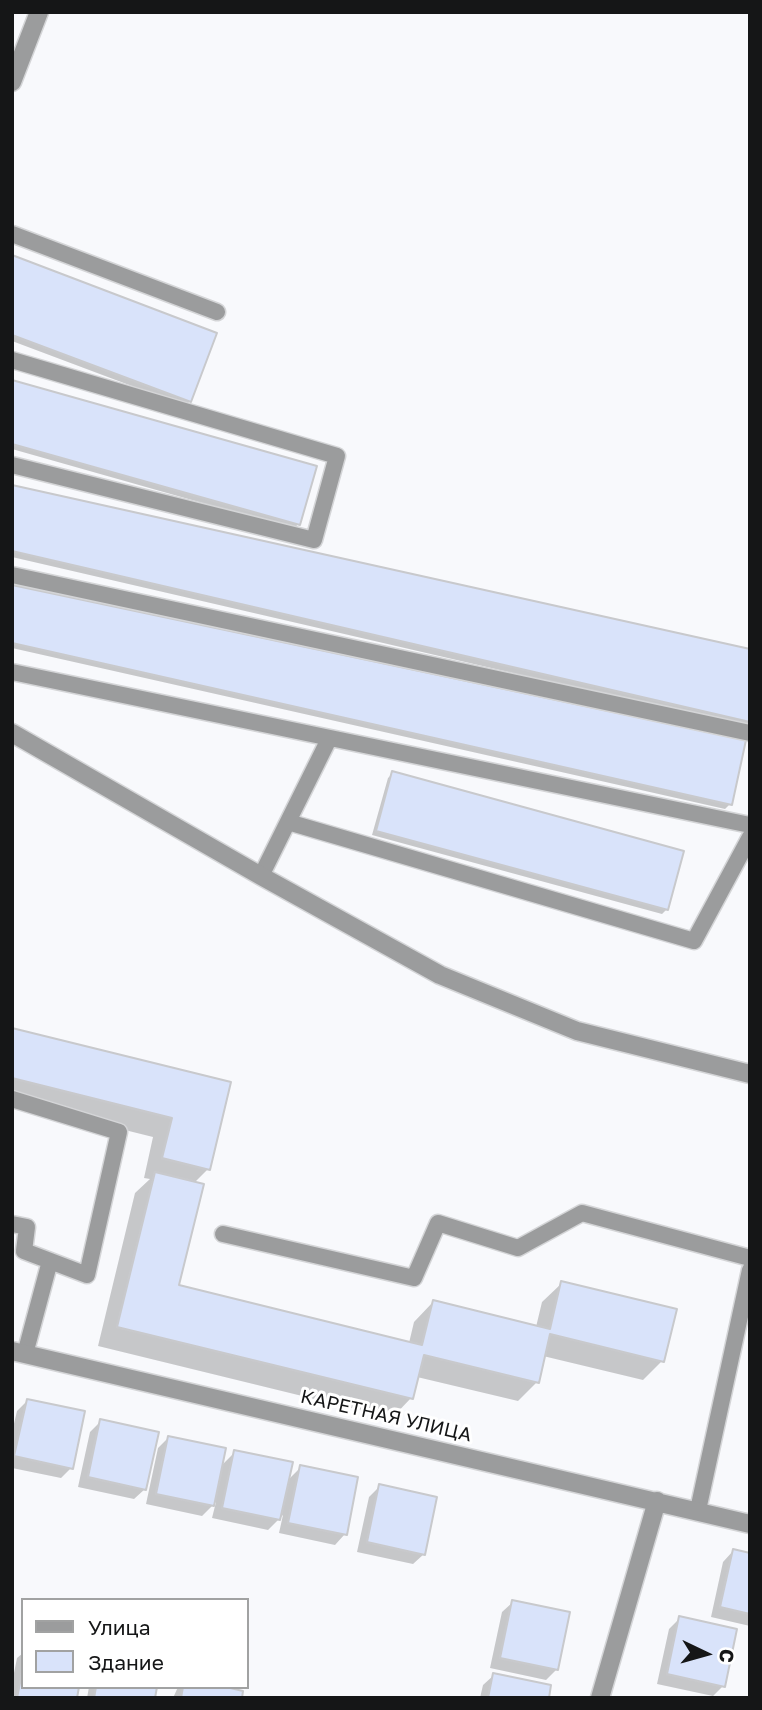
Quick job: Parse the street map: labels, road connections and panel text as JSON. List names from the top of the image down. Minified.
{"streets":{"street":["КАРЕТНАЯ УЛИЦА"]},"legend":["Улица","Здание"],"north":"right"}
